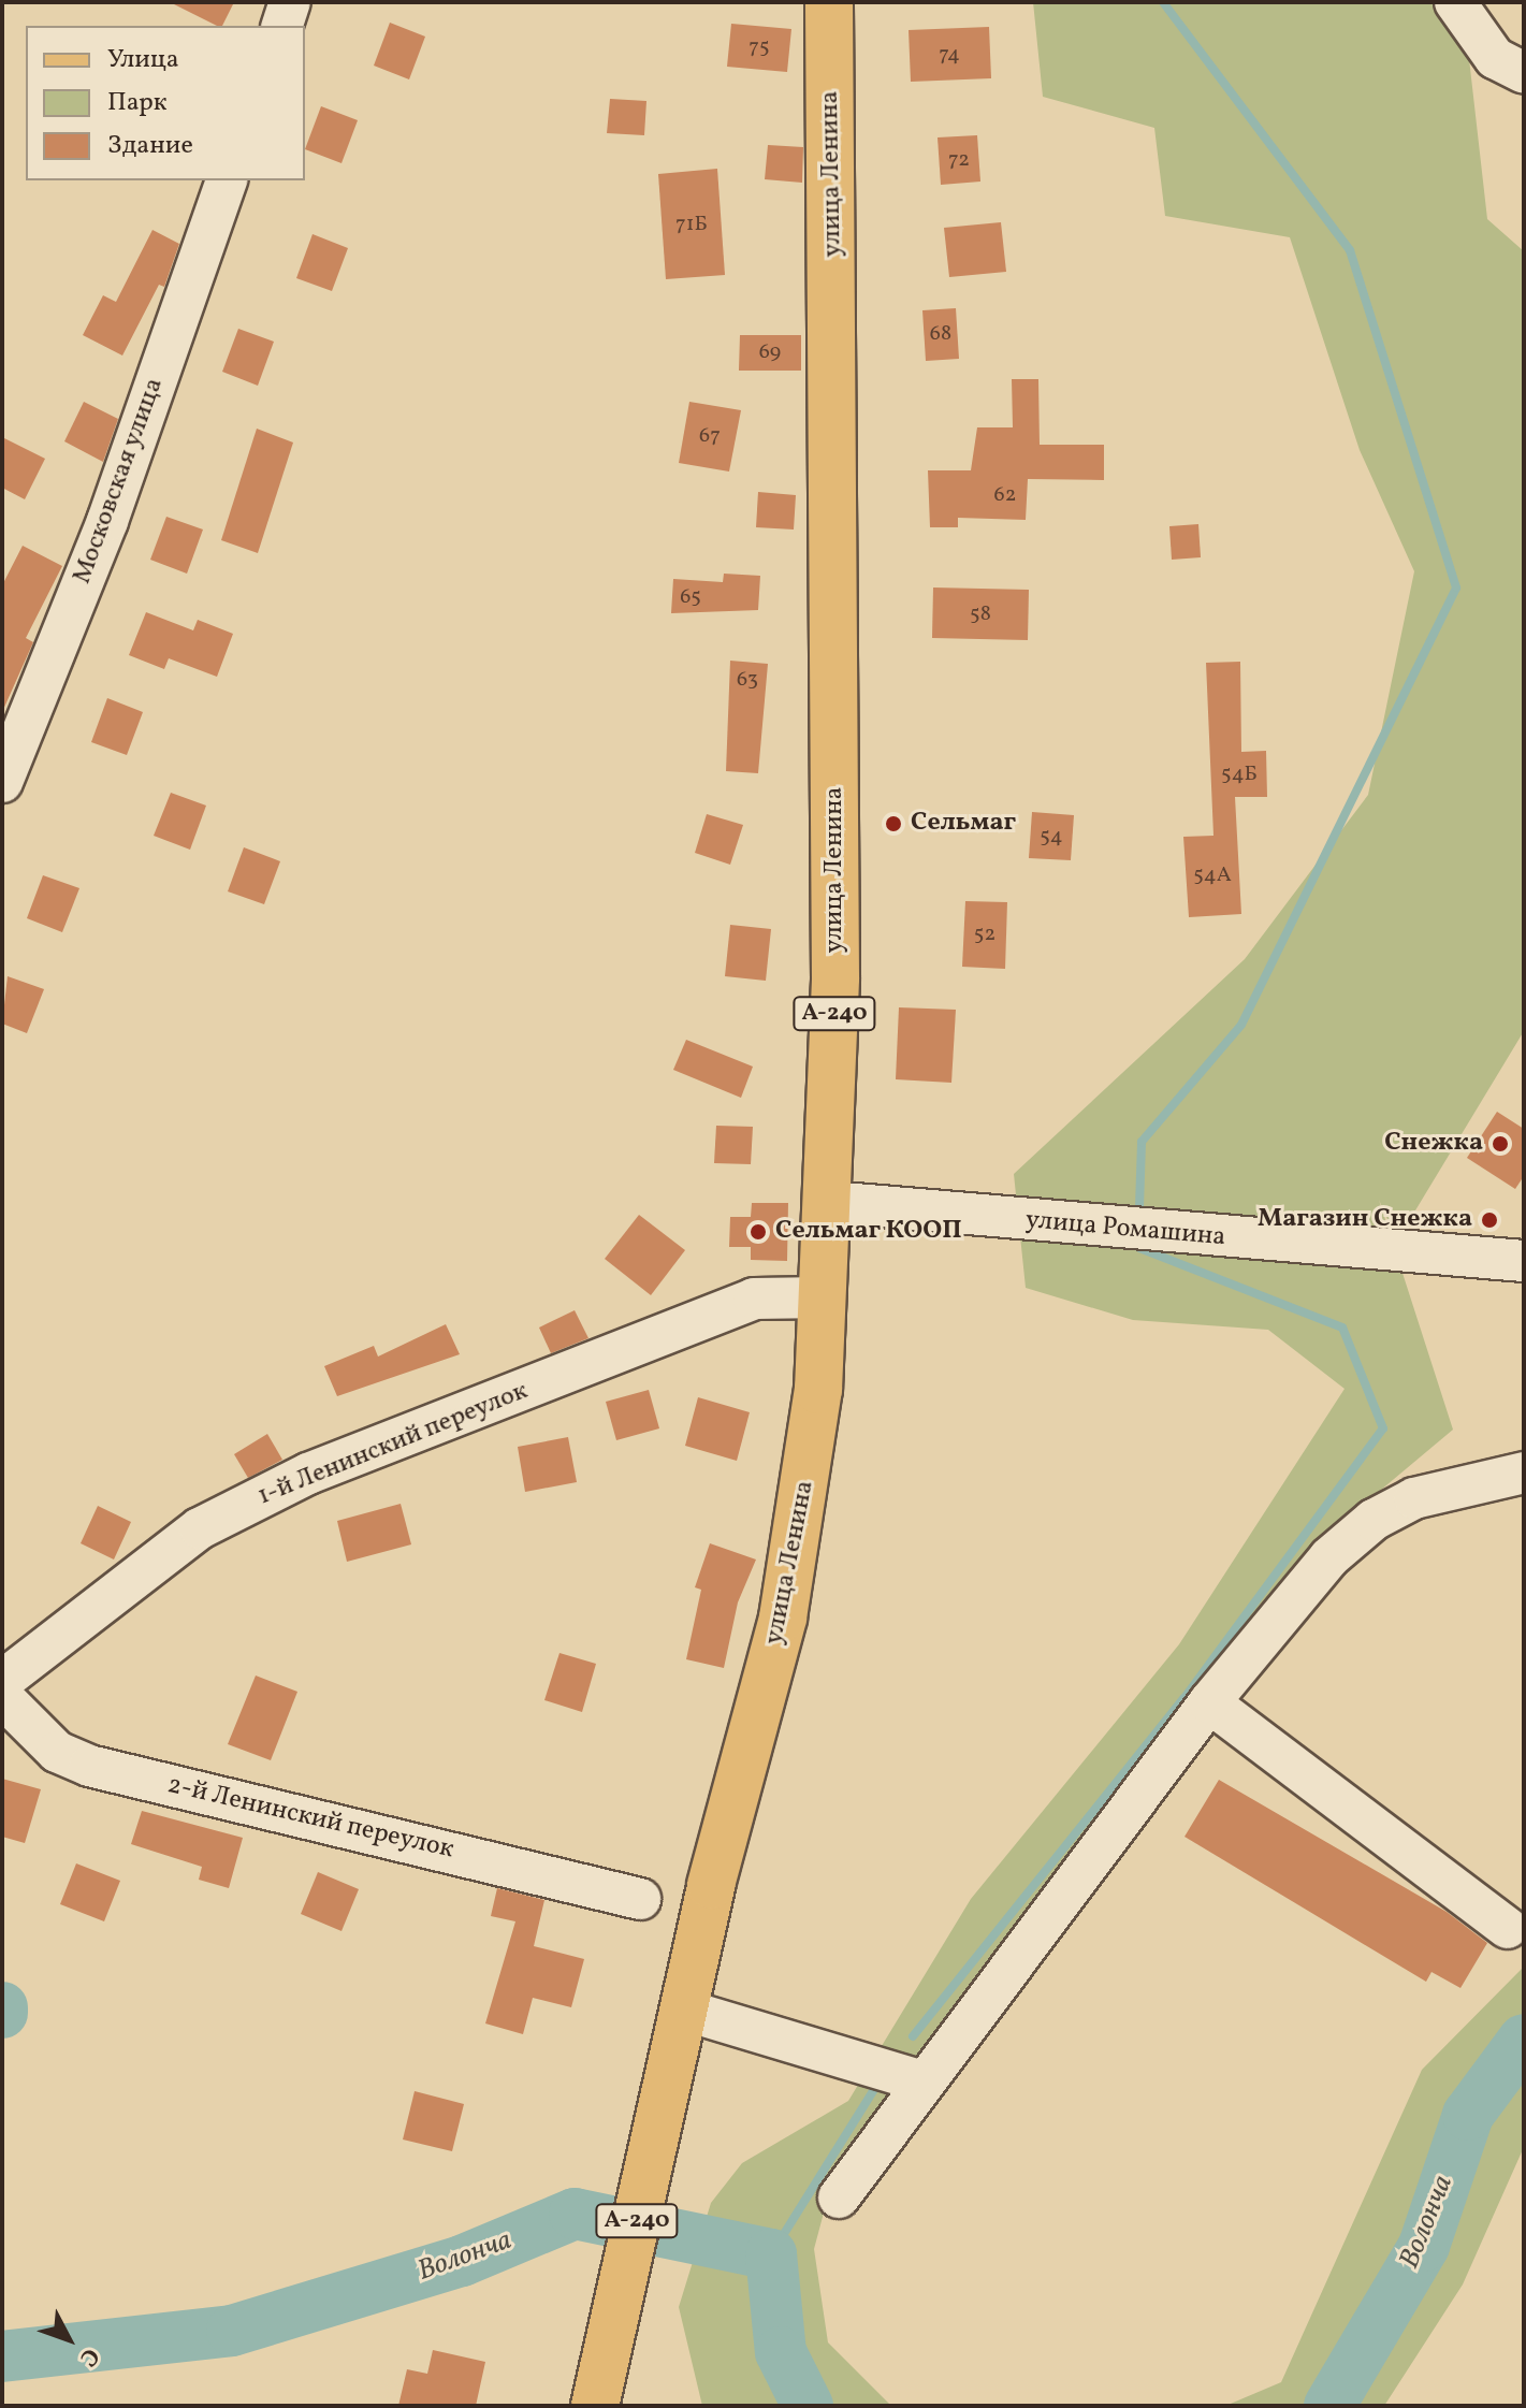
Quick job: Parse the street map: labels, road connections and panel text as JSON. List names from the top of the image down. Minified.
{"streets":{"main road":["улица Ленина","А-240"],"street":["Московская улица","улица Ромашина","1-й Ленинский переулок","2-й Ленинский переулок"]},"crossings":[["улица Ленина","улица Ромашина"],["улица Ленина","1-й Ленинский переулок"]],"water":["Волонча"],"places":["Сельмаг","Снежка","Магазин Снежка","Сельмаг КООП"],"house_numbers":["75","74","72","71Б","68","69","67","62","65","58","63","54Б","54","54А","52"],"legend":["Улица","Парк","Здание"],"north":"bottom right"}
